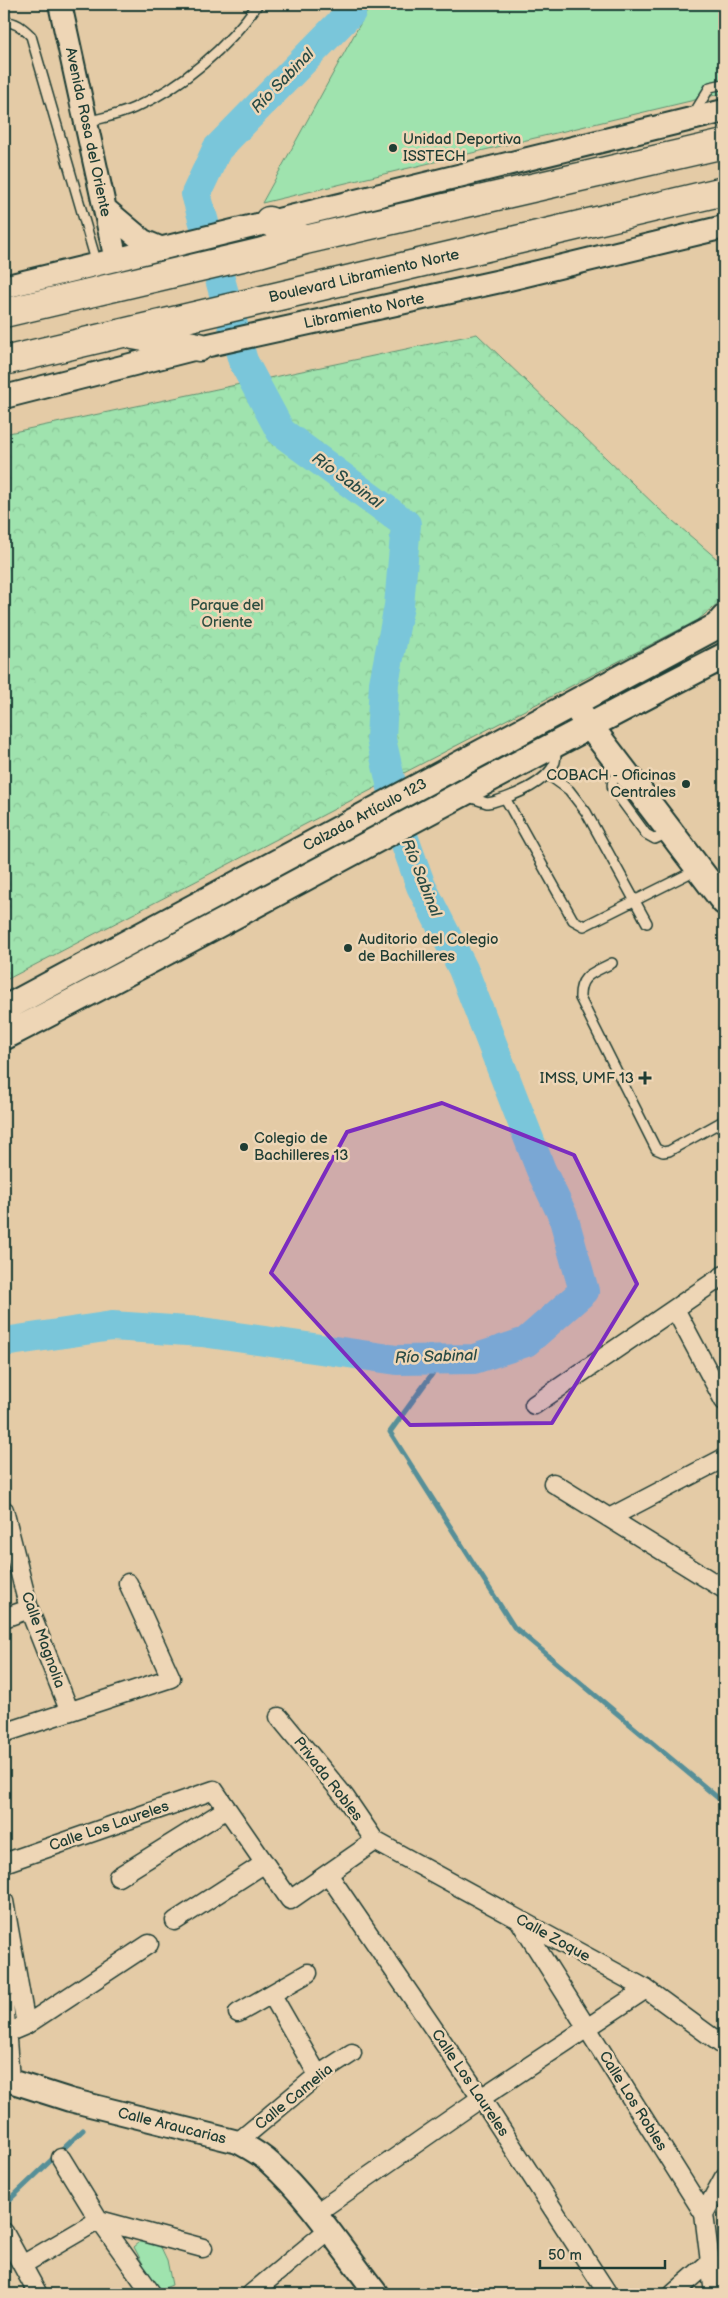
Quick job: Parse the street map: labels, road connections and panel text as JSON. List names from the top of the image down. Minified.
{"streets":{"highway":["Boulevard Libramiento Norte"],"main road":["Calzada Artículo 123"],"street":["Avenida Rosa del Oriente","Libramiento Norte","Calle Magnolia","Privada Robles","Calle Los Laureles","Calle Zoque","Calle Camelia","Calle Los Robles","Calle Araucarias"]},"crossings":[["Privada Robles","Calle Zoque"],["Calle Zoque","Calle Los Robles"],["Calle Camelia","Calle Araucarias"]],"water":["Río Sabinal"],"parks":["Parque del Oriente"],"places":{"other":["Unidad Deportiva ISSTECH","COBACH - Oficinas Centrales","Auditorio del Colegio de Bachilleres","Colegio de Bachilleres 13"],"health":["IMSS, UMF 13"]},"scale_bar":"50 m"}
